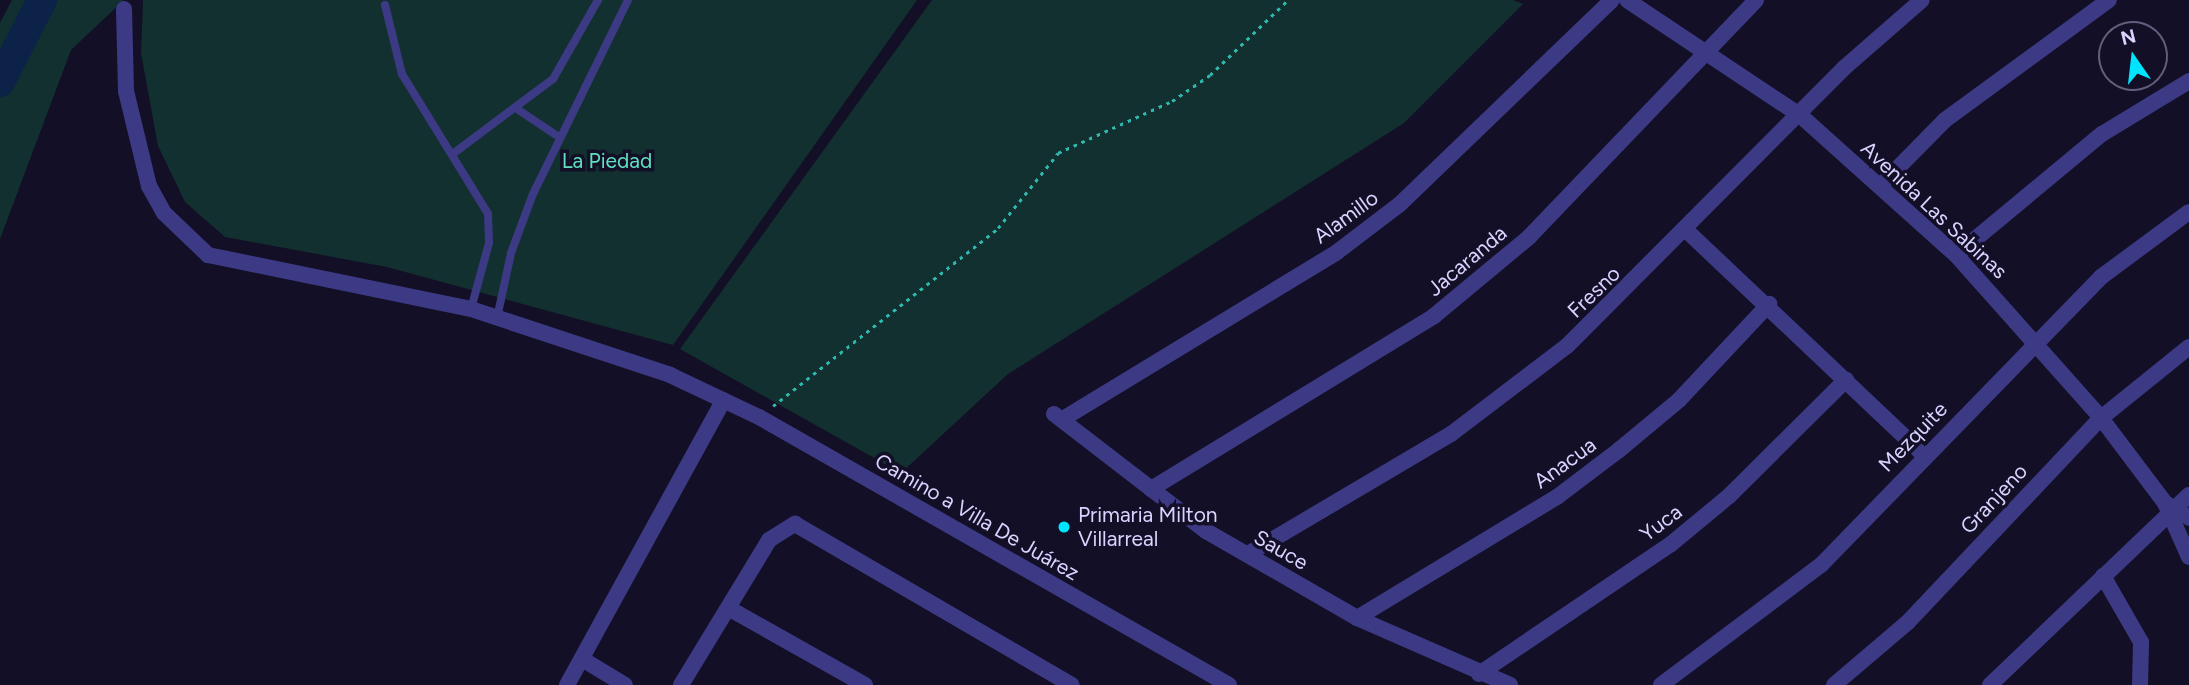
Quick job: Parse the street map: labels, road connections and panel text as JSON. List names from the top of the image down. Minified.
{"streets":{"street":["Avenida Las Sabinas","Alamillo","Jacaranda","Fresno","Mezquite","Anacua","Granjeno","Camino a Villa De Juárez","Yuca","Sauce"]},"crossings":[["Avenida Las Sabinas","Alamillo"],["Avenida Las Sabinas","Jacaranda"],["Avenida Las Sabinas","Fresno"],["Avenida Las Sabinas","Mezquite"],["Avenida Las Sabinas","Granjeno"],["Alamillo","Sauce"],["Jacaranda","Sauce"],["Fresno","Sauce"],["Anacua","Sauce"],["Yuca","Sauce"]],"parks":["La Piedad"],"places":["Primaria Milton Villarreal"],"north":"top"}
